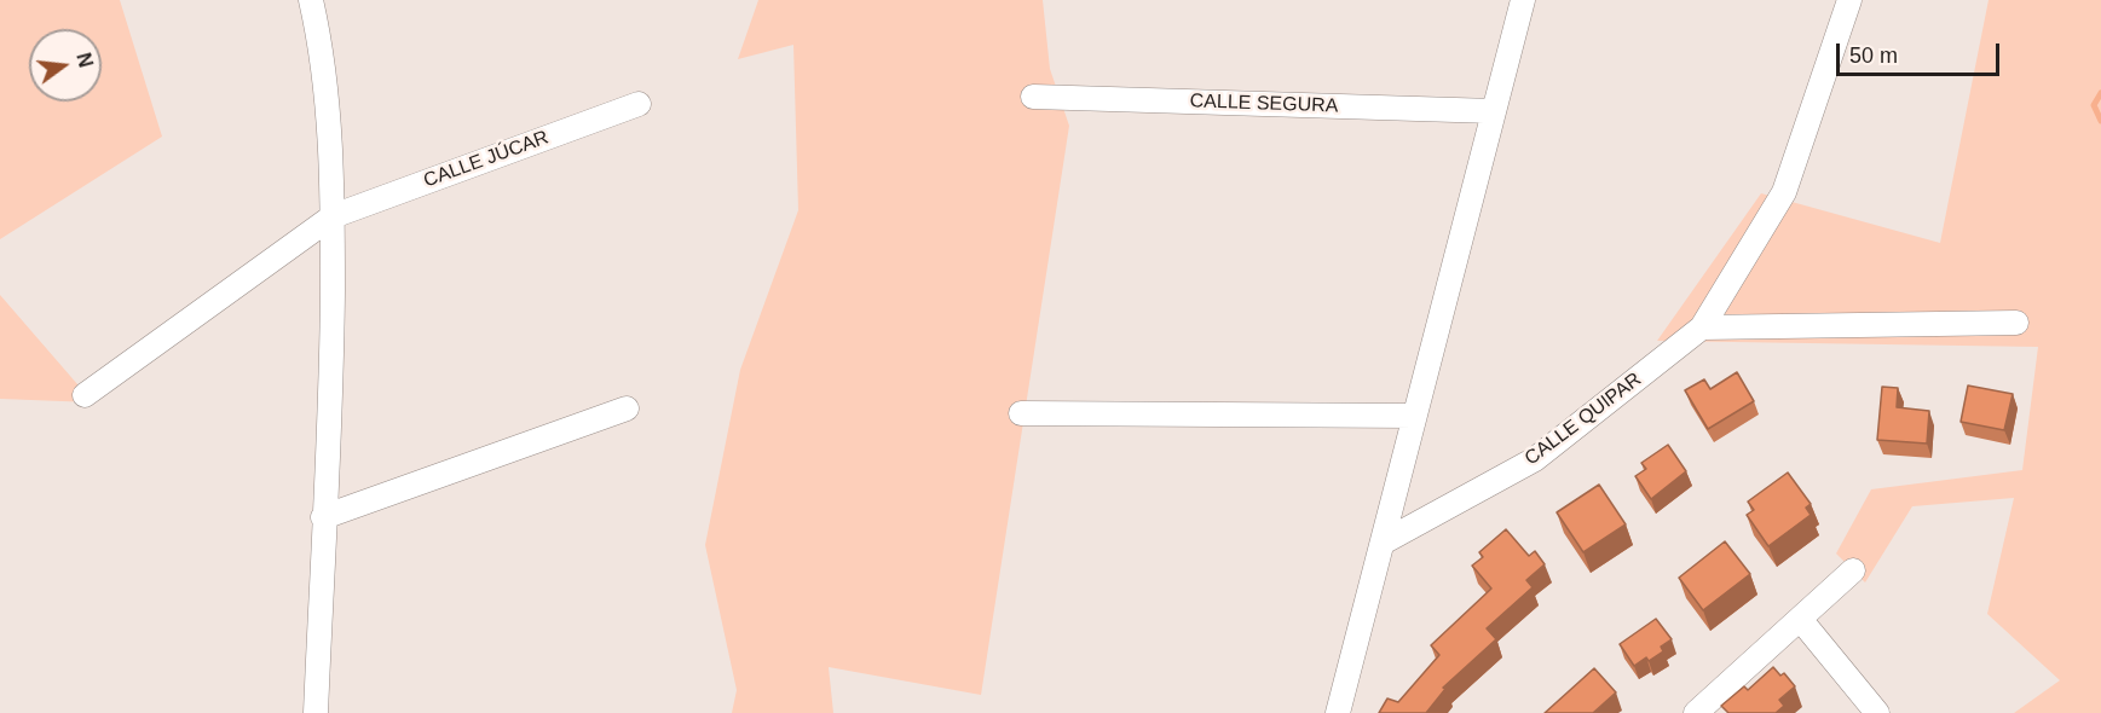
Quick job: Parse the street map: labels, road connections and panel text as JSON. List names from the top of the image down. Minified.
{"streets":{"street":["CALLE SEGURA","CALLE JÚCAR","CALLE QUIPAR"]},"scale_bar":"50 m","north":"right"}
